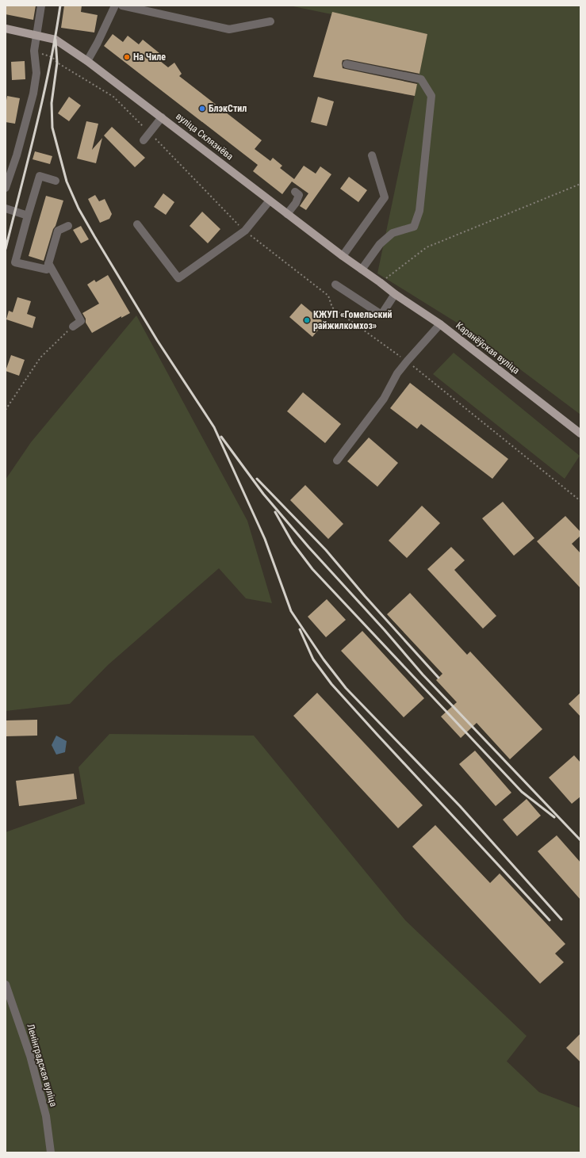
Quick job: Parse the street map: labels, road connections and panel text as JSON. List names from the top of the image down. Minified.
{"streets":{"main road":["вуліца Склязнёва","Каранёўская вуліца"],"street":["Ленінградская вуліца"]},"crossings":[["вуліца Склязнёва","Каранёўская вуліца"]],"places":["На Чиле","БлэкСтил","КЖУП «Гомельский райжилкомхоз»"]}
